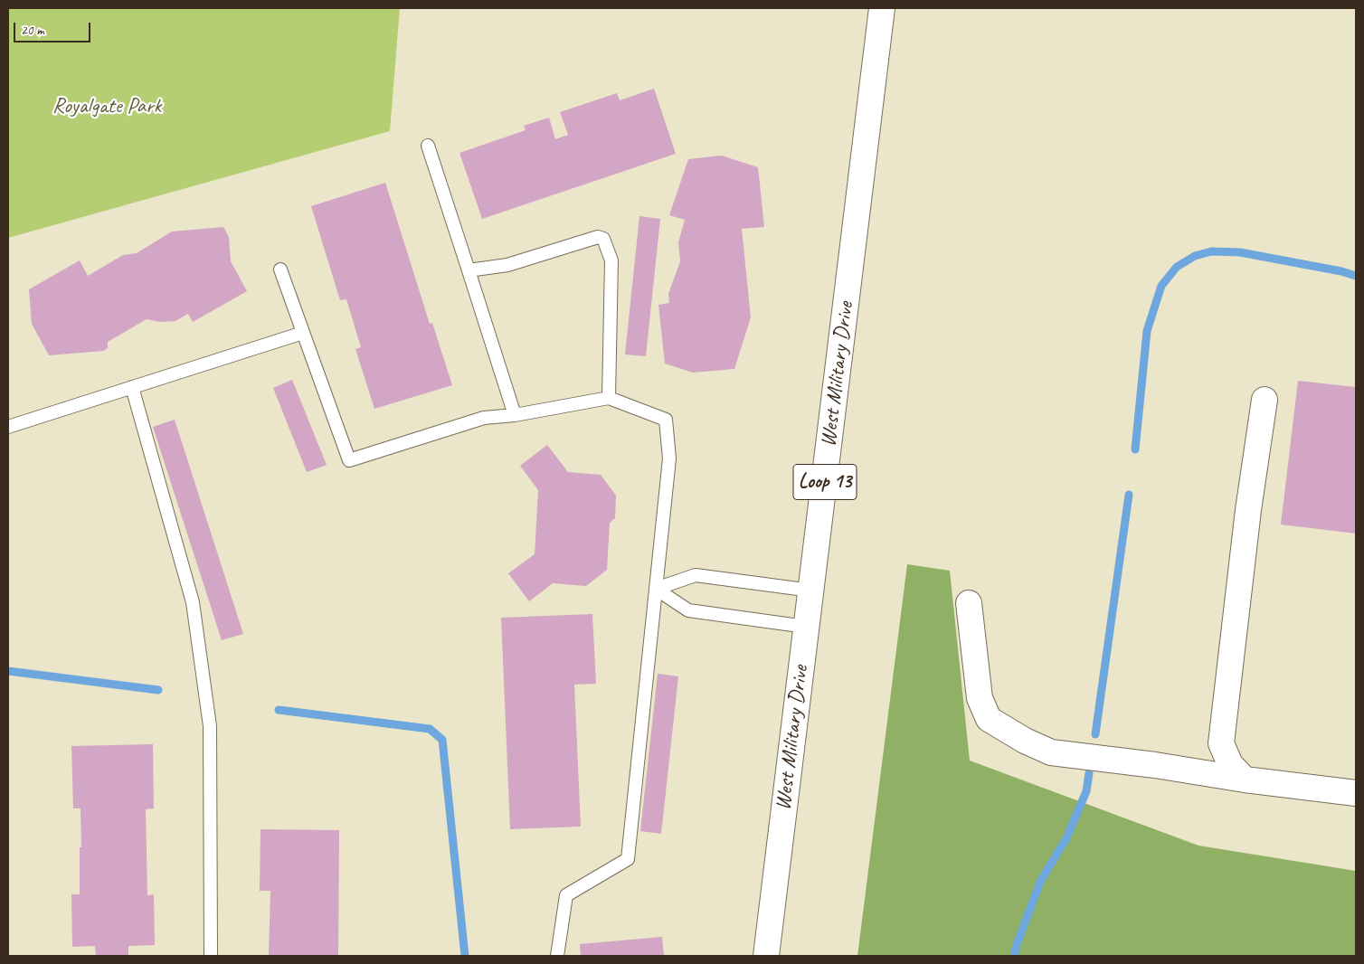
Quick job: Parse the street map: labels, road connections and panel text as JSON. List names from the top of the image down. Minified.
{"streets":{"main road":["West Military Drive","Loop 13"]},"parks":["Royalgate Park"],"scale_bar":"20 m"}
